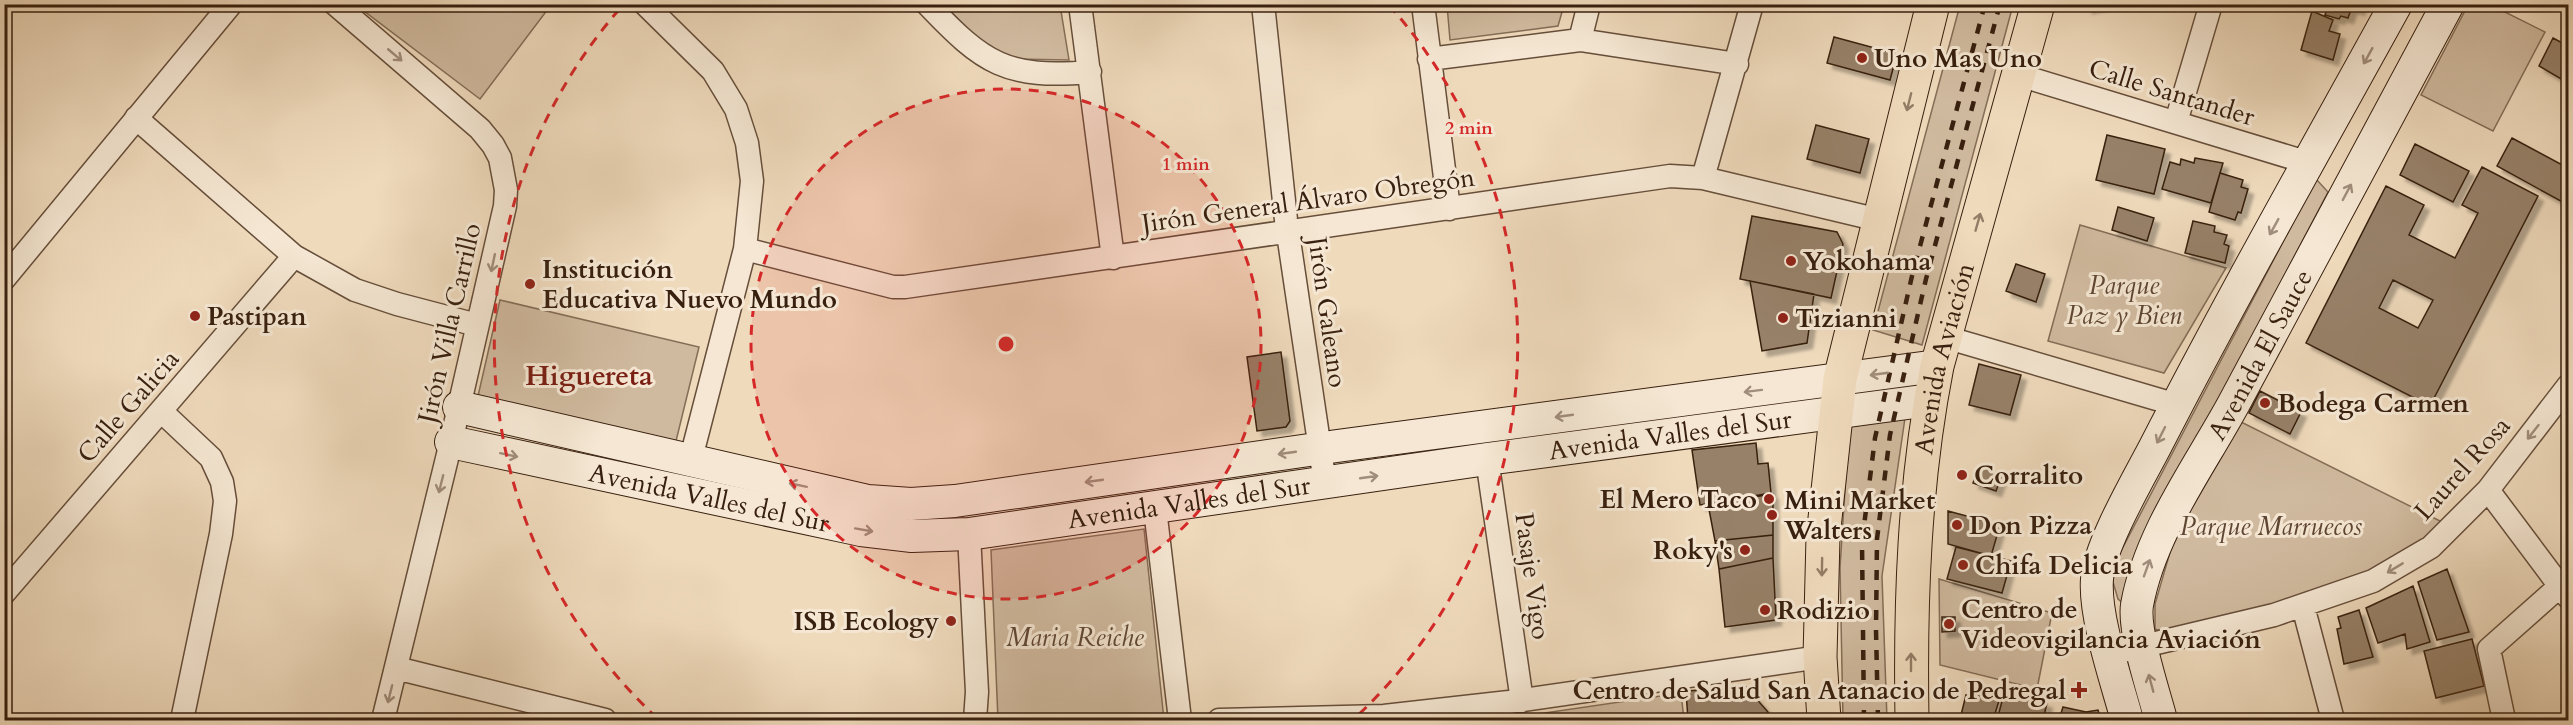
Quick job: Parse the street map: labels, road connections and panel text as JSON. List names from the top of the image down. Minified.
{"streets":{"main road":["Avenida Aviación"],"street":["Calle Santander","Jirón General Álvaro Obregón","Jirón Galeano","Jirón Villa Carrillo","Avenida El Sauce","Calle Galicia","Avenida Valles del Sur","Laurel Rosa","Pasaje Vigo"]},"crossings":[["Calle Santander","Avenida El Sauce"],["Calle Santander","Avenida Aviación"],["Jirón General Álvaro Obregón","Jirón Galeano"],["Jirón Galeano","Avenida Valles del Sur"],["Jirón Villa Carrillo","Avenida Valles del Sur"],["Avenida El Sauce","Laurel Rosa"],["Avenida Aviación","Avenida Valles del Sur"],["Avenida Valles del Sur","Pasaje Vigo"]],"one_way":["Jirón Villa Carrillo","Laurel Rosa"],"districts":["Higuereta"],"parks":["Parque Paz y Bien","Parque Marruecos","Maria Reiche"],"places":{"other":["Uno Mas Uno","Yokohama","Institución Educativa Nuevo Mundo","Pastipan","Tizianni","Bodega Carmen","Corralito","El Mero Taco","Mini Market Walters","Don Pizza","Roky's","Chifa Delicia","Rodizio","ISB Ecology","Centro de Videovigilancia Aviación"],"health":["Centro de Salud San Atanacio de Pedregal"]},"rings":["2 min","1 min"]}
